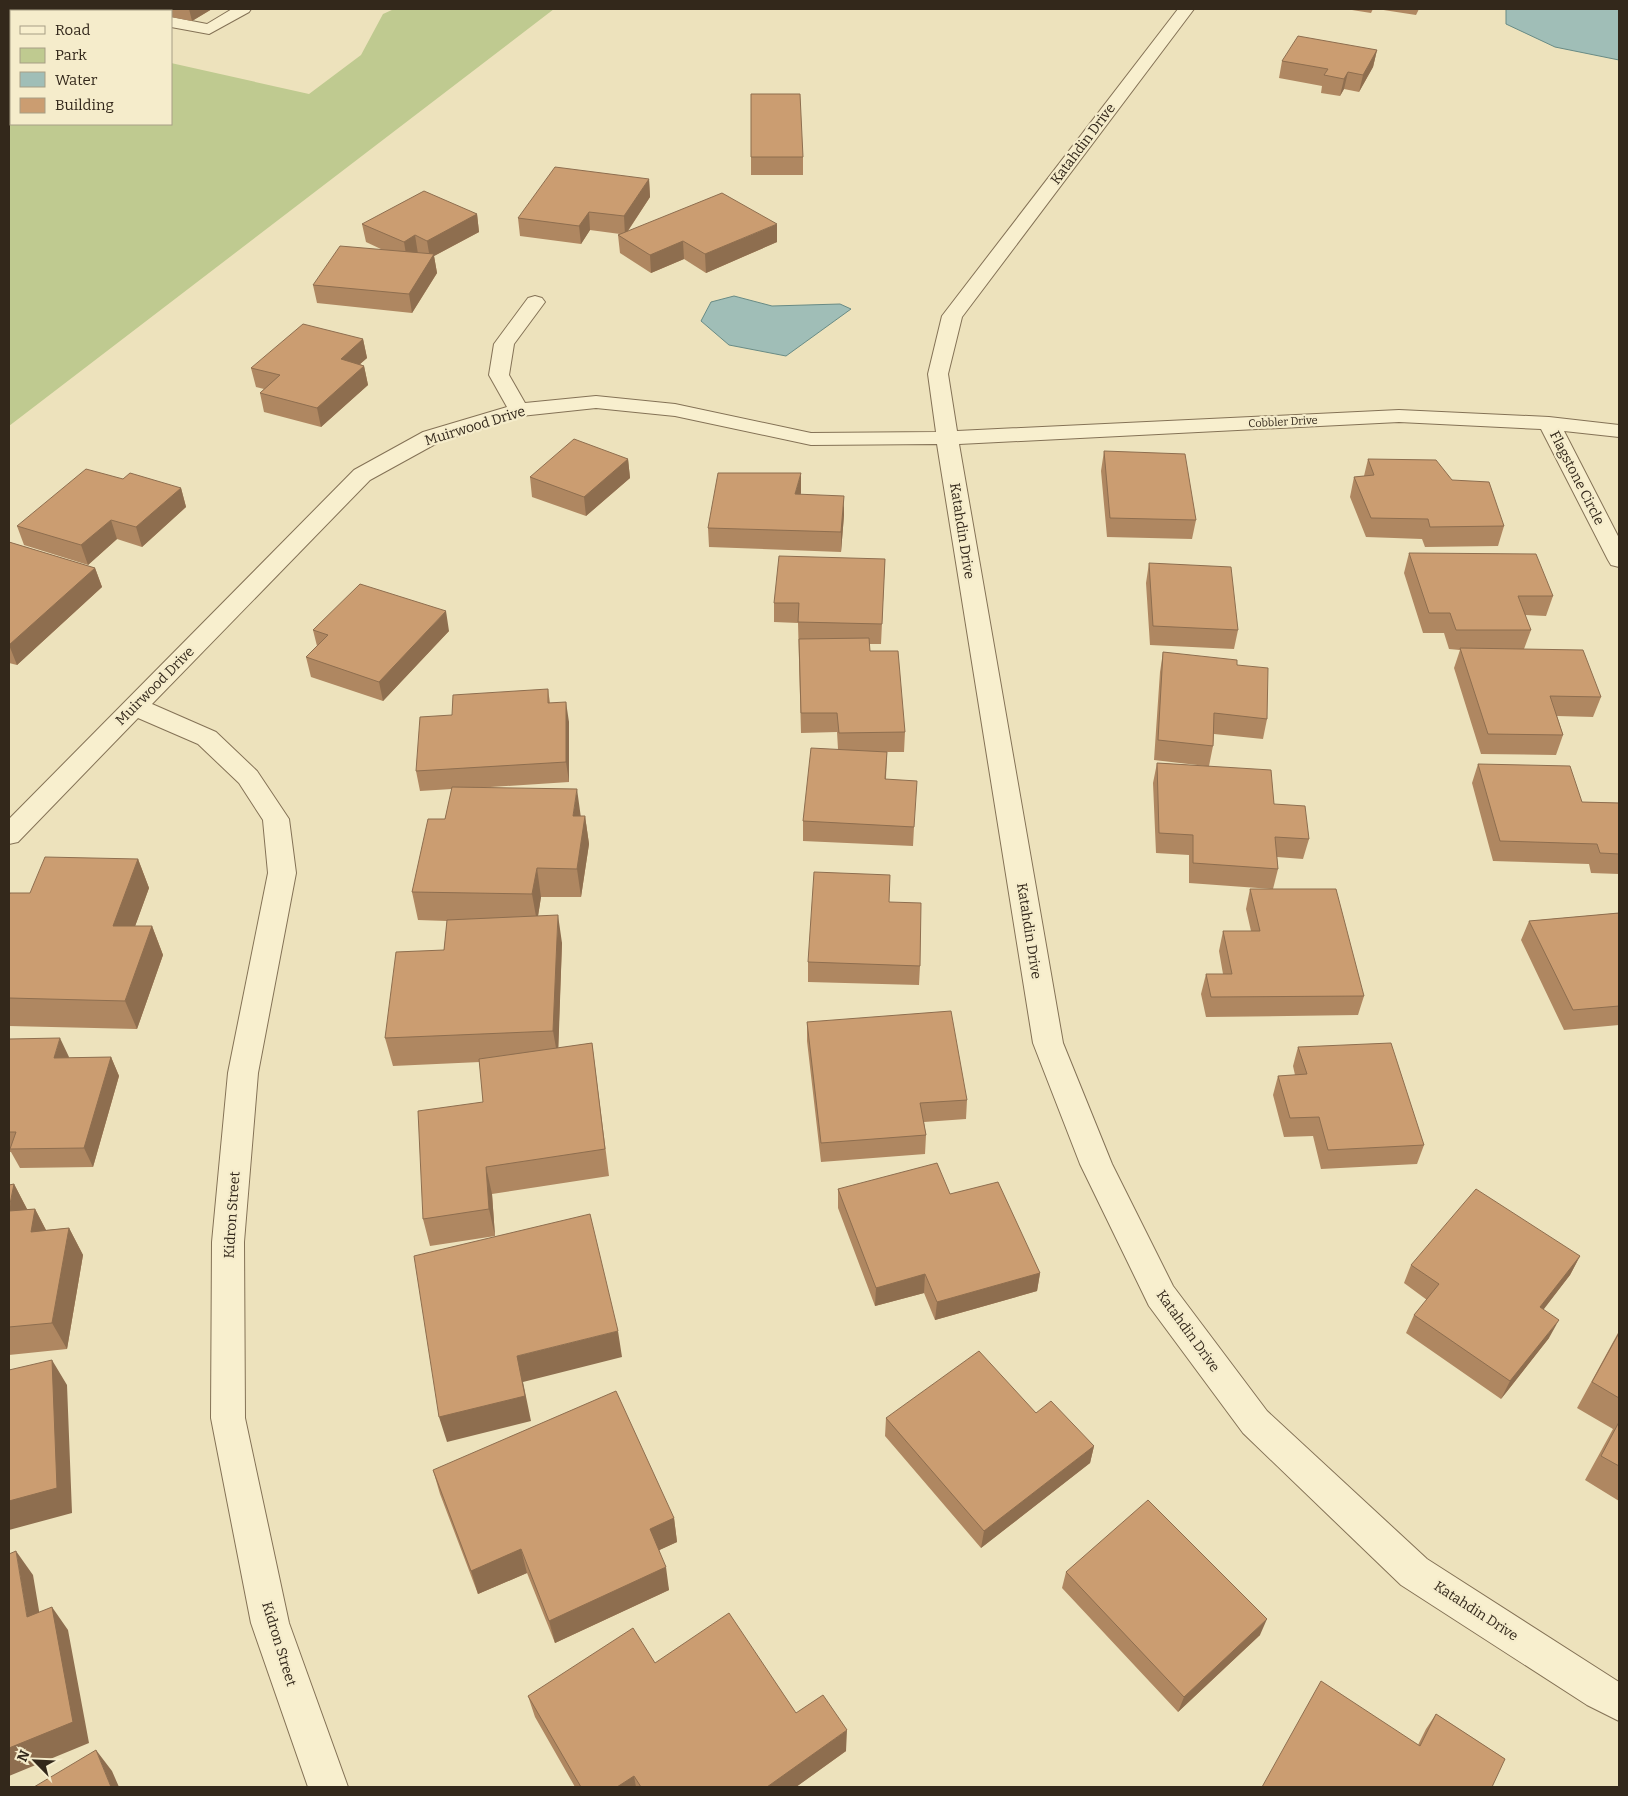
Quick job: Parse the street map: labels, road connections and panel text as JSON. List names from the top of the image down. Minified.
{"streets":{"street":["Katahdin Drive","Cobbler Drive","Muirwood Drive","Flagstone Circle","Kidron Street"]},"crossings":[["Katahdin Drive","Cobbler Drive"],["Katahdin Drive","Muirwood Drive"],["Cobbler Drive","Muirwood Drive"],["Cobbler Drive","Flagstone Circle"],["Muirwood Drive","Kidron Street"]],"legend":["Road","Park","Water","Building"],"north":"top left"}
